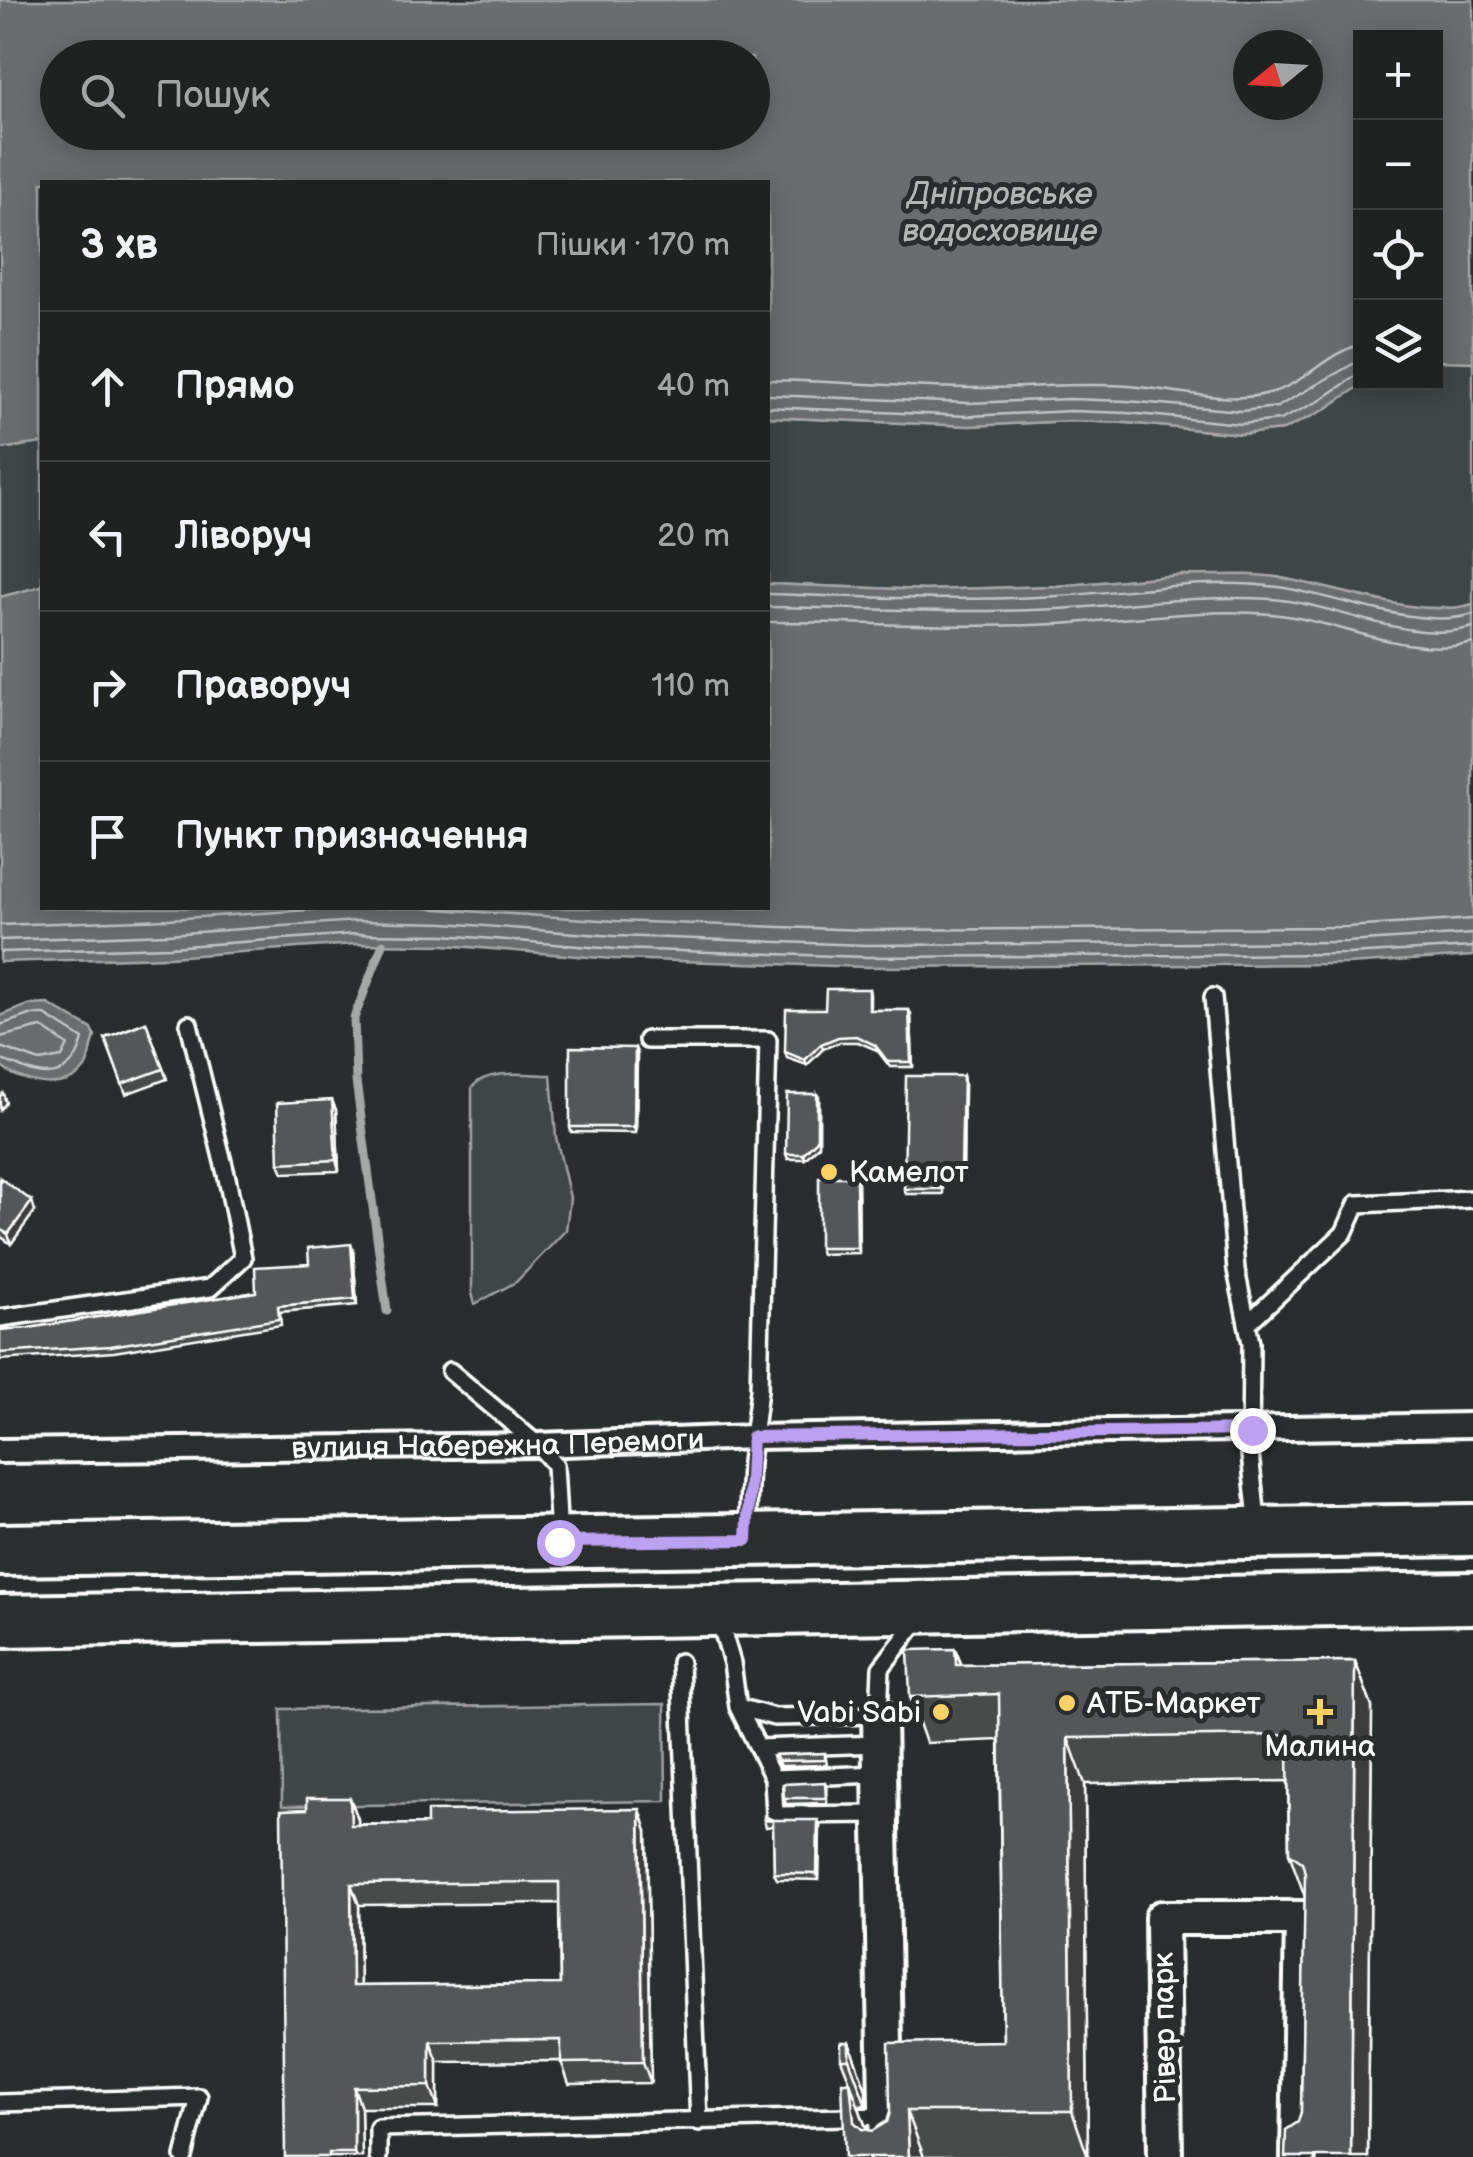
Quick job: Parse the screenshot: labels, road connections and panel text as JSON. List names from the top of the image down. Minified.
{"streets":{"street":["вулиця Набережна Перемоги","Рівер парк"]},"water":["Дніпровське водосховище"],"places":{"other":["Камелот","АТБ-Маркет","Vabi Sabi"],"health":["Малина"]},"north":"left","page":{"map_buttons":["+","−"],"search":"Пошук","heading":["3 хв","Пішки · 170 m"],"list":[["Прямо","40 m"],["Ліворуч","20 m"],["Праворуч","110 m"],"Пункт призначення"]}}
